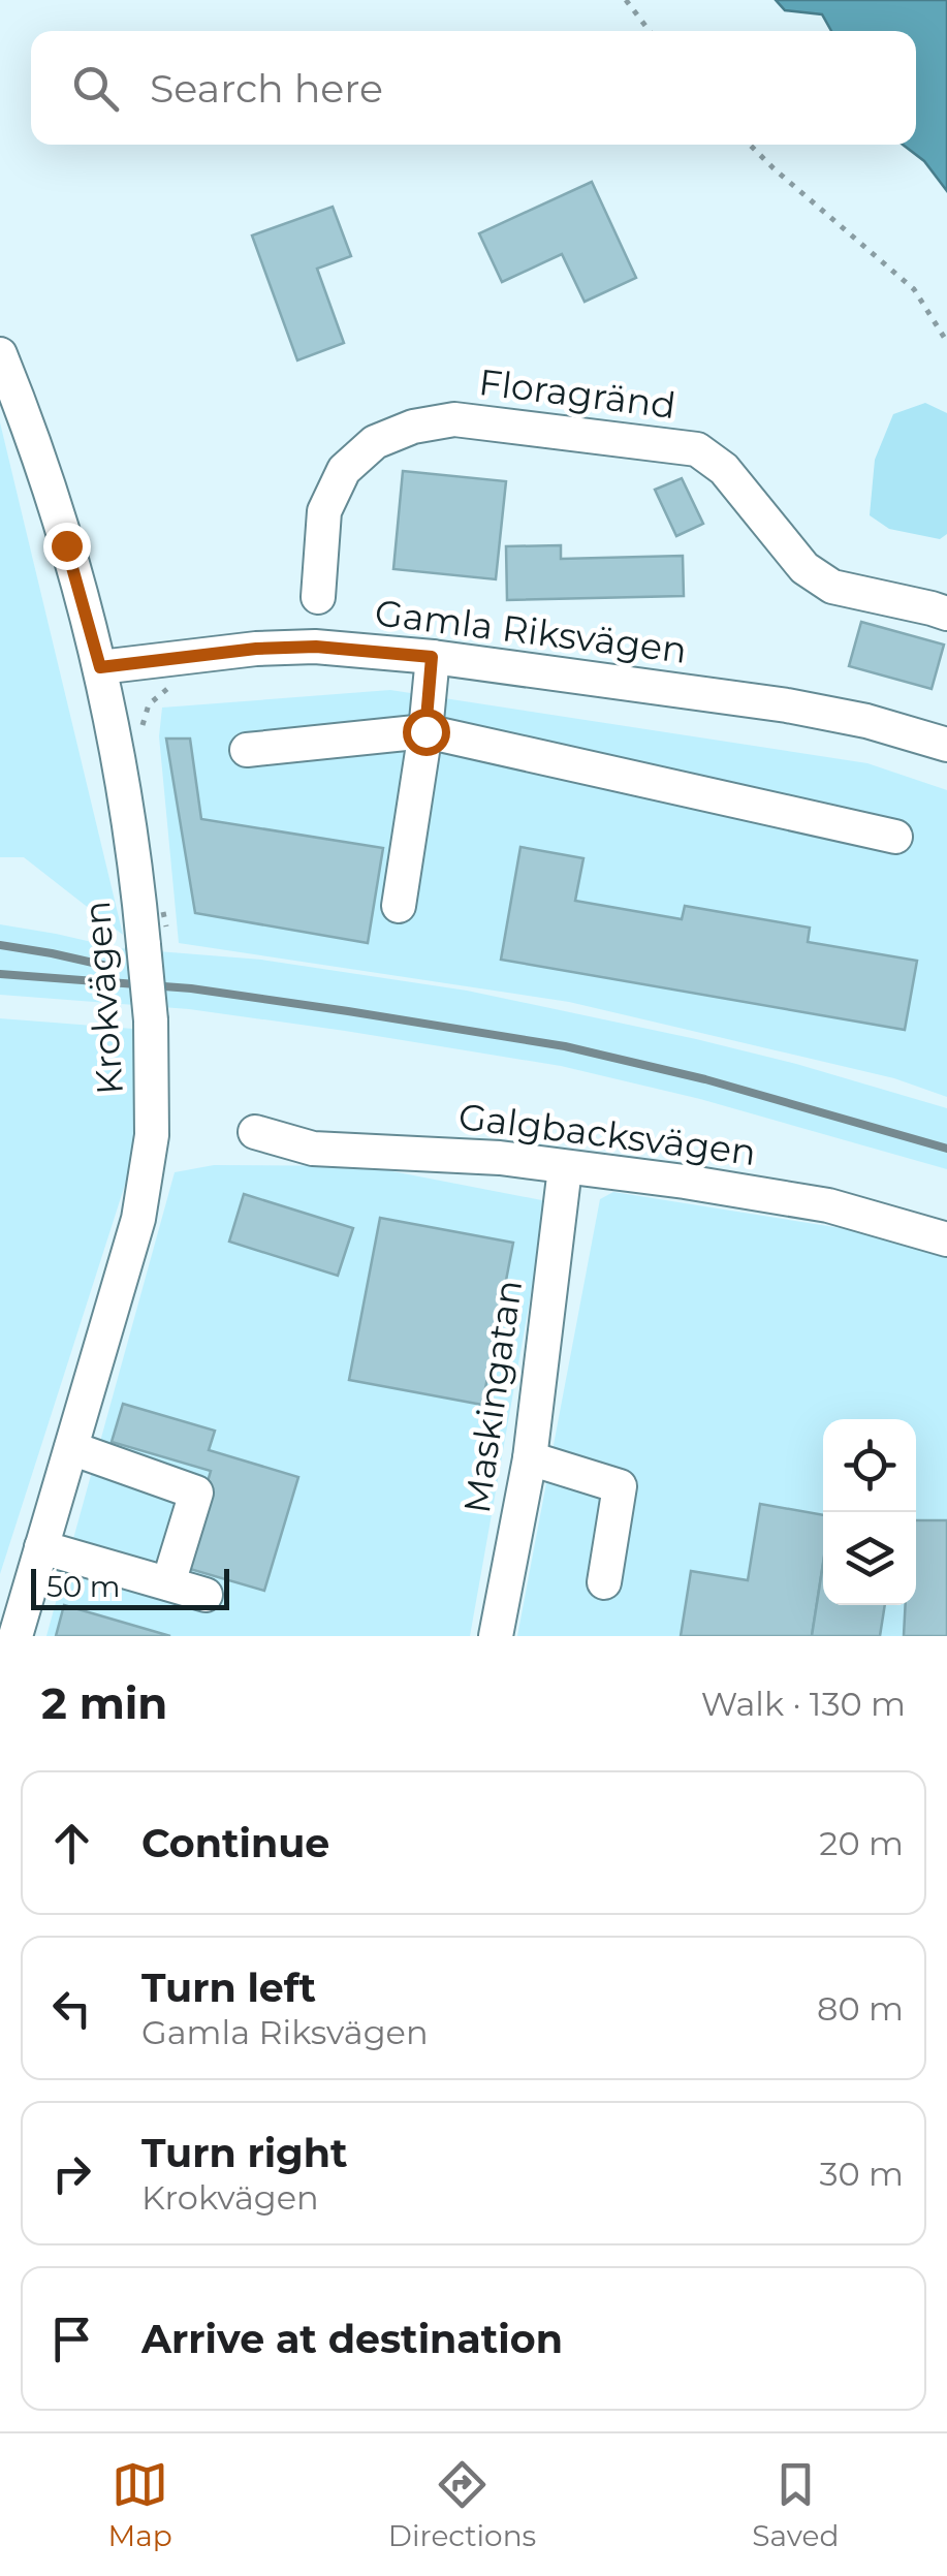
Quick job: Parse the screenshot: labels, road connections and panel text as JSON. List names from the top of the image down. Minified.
{"streets":{"street":["Floragränd","Gamla Riksvägen","Krokvägen","Galgbacksvägen","Maskingatan"]},"crossings":[["Gamla Riksvägen","Krokvägen"],["Galgbacksvägen","Maskingatan"]],"scale_bar":"50 m","page":{"search":"Search here","scale":"50 m","heading":["2 min","Walk · 130 m"],"list":[["Continue","20 m"],["Turn left","Gamla Riksvägen","80 m"],["Turn right","Krokvägen","30 m"],"Arrive at destination"],"nav":["Map","Directions","Saved"]}}
